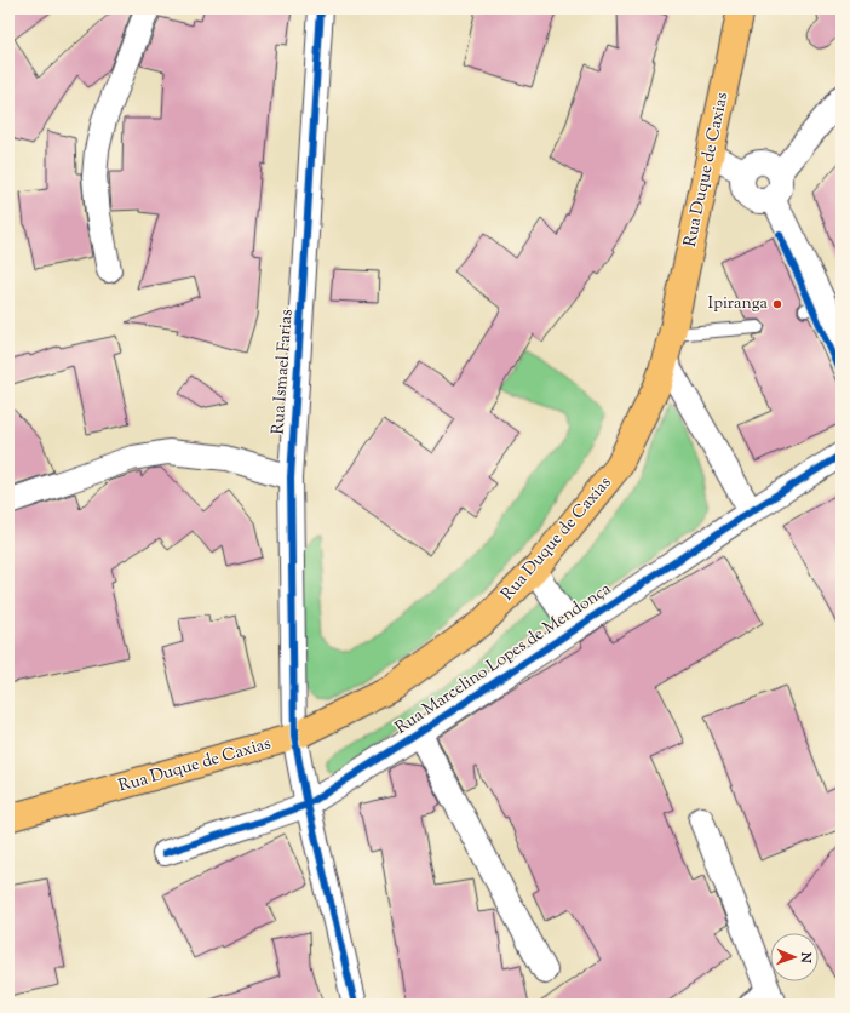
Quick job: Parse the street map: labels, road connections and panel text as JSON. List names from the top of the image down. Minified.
{"streets":{"main road":["Rua Duque de Caxias"],"street":["Rua Ismael Farias","Rua Marcelino Lopes de Mendonça"]},"crossings":[["Rua Duque de Caxias","Rua Ismael Farias"],["Rua Ismael Farias","Rua Marcelino Lopes de Mendonça"]],"places":["Ipiranga"],"north":"right"}
